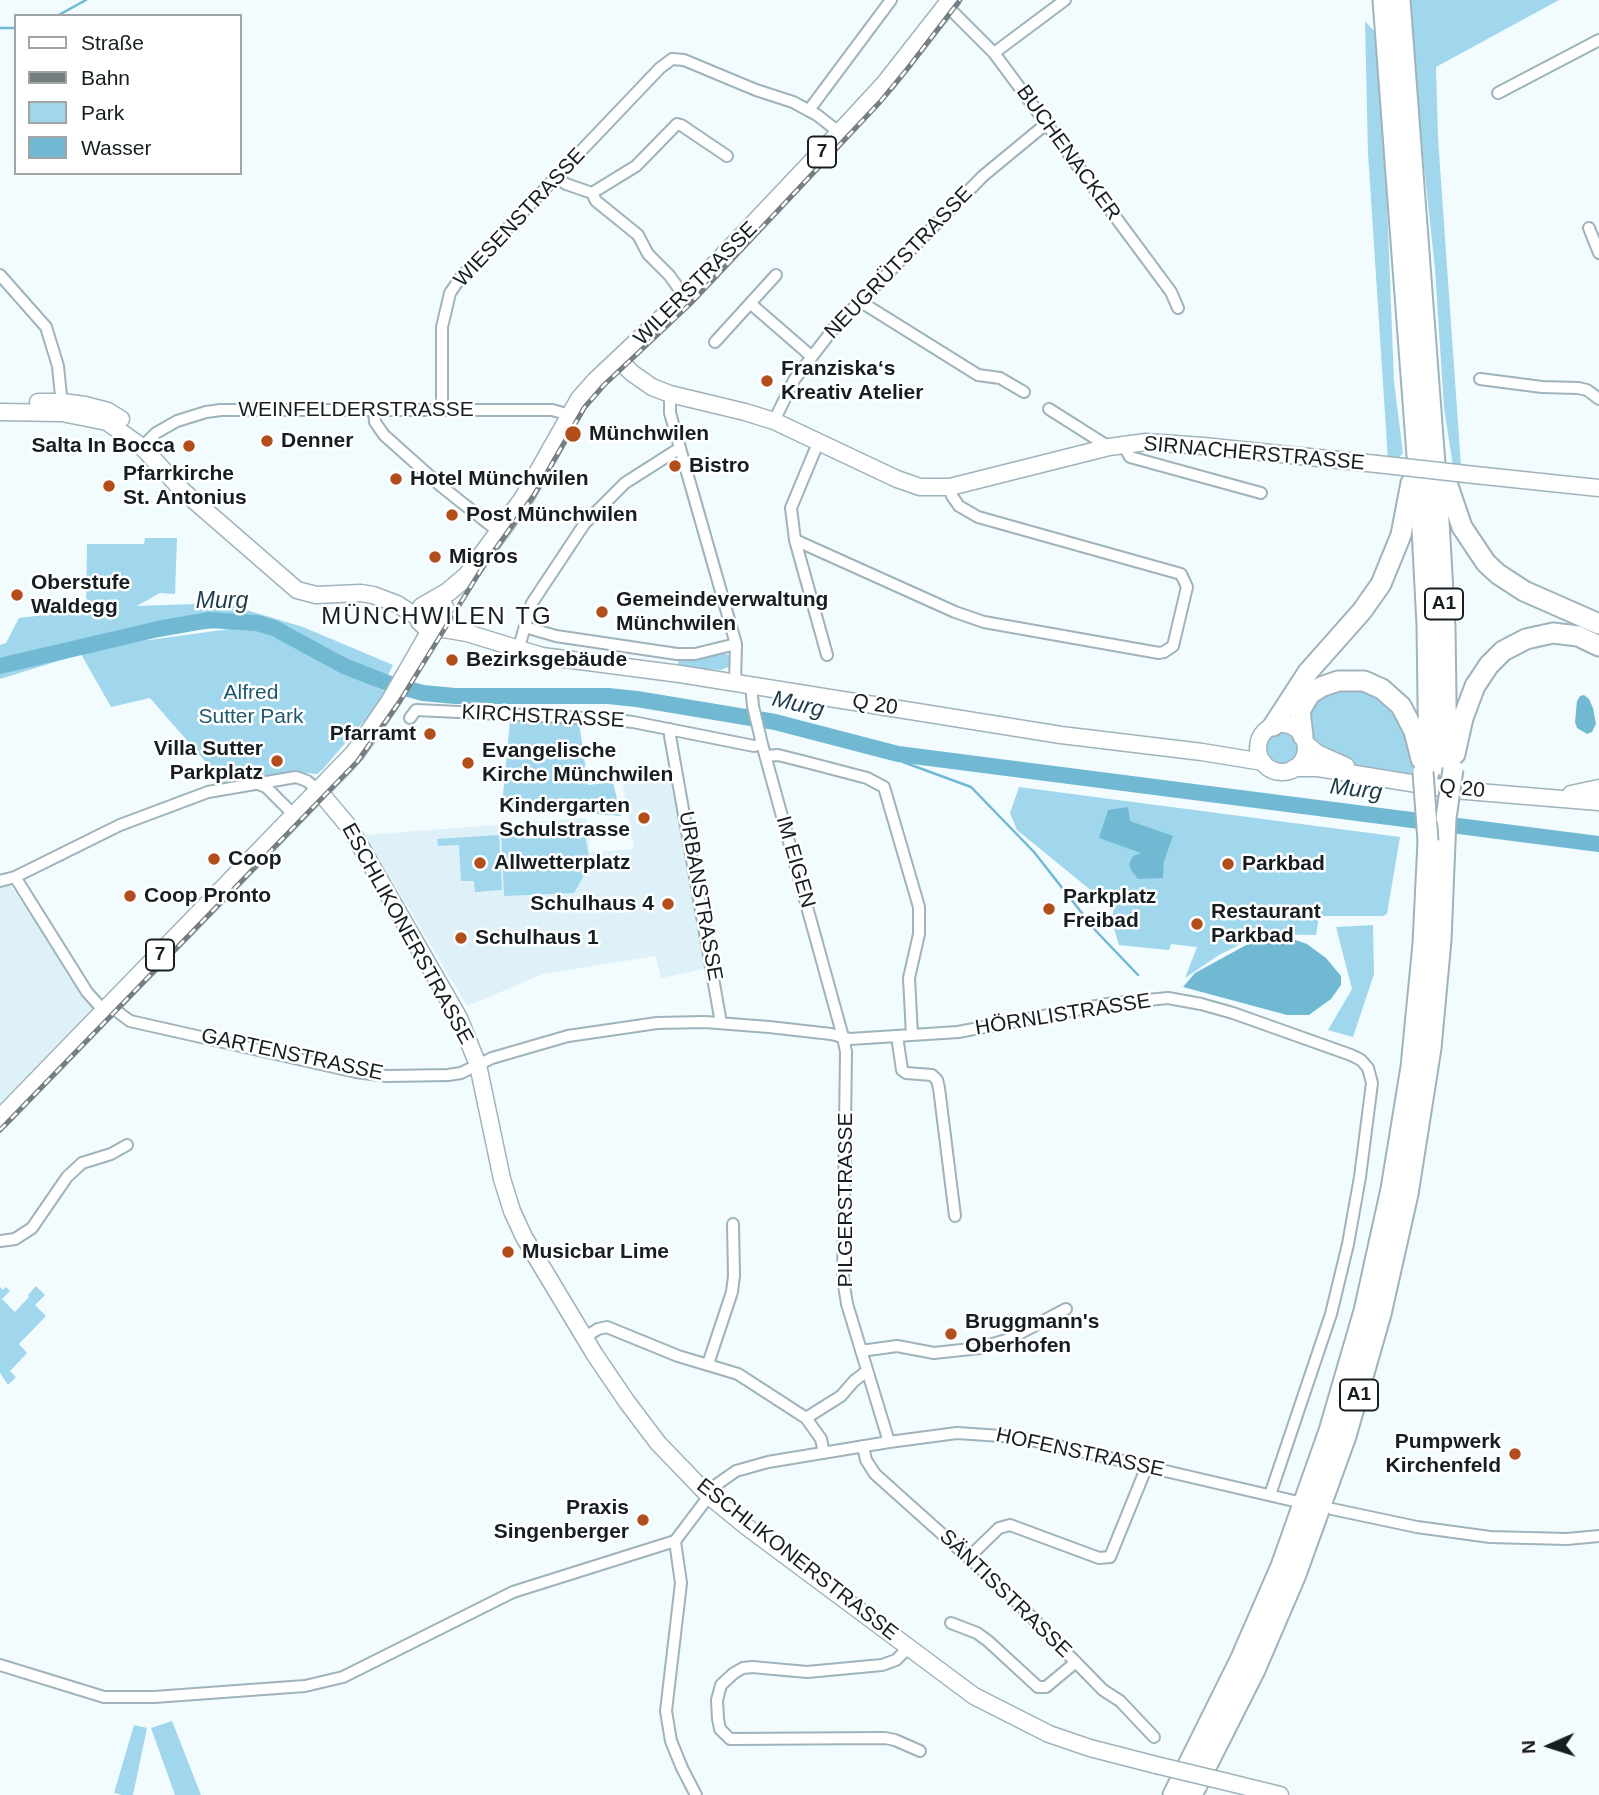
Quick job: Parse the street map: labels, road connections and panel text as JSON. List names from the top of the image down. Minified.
{"streets":{"highway":["A1"],"main road":["7","WILERSTRASSE","SIRNACHERSTRASSE","Q 20","ESCHLIKONERSTRASSE"],"street":["BUCHENACKER","WIESENSTRASSE","NEUGRÜTSTRASSE","WEINFELDERSTRASSE","KIRCHSTRASSE","IM EIGEN","URBANSTRASSE","HÖRNLISTRASSE","GARTENSTRASSE","PILGERSTRASSE","HOFENSTRASSE","SÄNTISSTRASSE"]},"crossings":[["7","WILERSTRASSE"],["7","Q 20"],["7","ESCHLIKONERSTRASSE"],["7","GARTENSTRASSE"],["BUCHENACKER","NEUGRÜTSTRASSE"],["BUCHENACKER","WILERSTRASSE"],["WIESENSTRASSE","WEINFELDERSTRASSE"],["NEUGRÜTSTRASSE","SIRNACHERSTRASSE"],["WILERSTRASSE","WEINFELDERSTRASSE"],["WILERSTRASSE","SIRNACHERSTRASSE"],["WILERSTRASSE","Q 20"],["WEINFELDERSTRASSE","Q 20"],["A1","Q 20"],["Q 20","IM EIGEN"],["KIRCHSTRASSE","IM EIGEN"],["KIRCHSTRASSE","URBANSTRASSE"],["IM EIGEN","HÖRNLISTRASSE"],["IM EIGEN","PILGERSTRASSE"],["URBANSTRASSE","HÖRNLISTRASSE"],["ESCHLIKONERSTRASSE","HÖRNLISTRASSE"],["ESCHLIKONERSTRASSE","GARTENSTRASSE"],["ESCHLIKONERSTRASSE","HOFENSTRASSE"],["HÖRNLISTRASSE","GARTENSTRASSE"],["HÖRNLISTRASSE","PILGERSTRASSE"],["HÖRNLISTRASSE","HOFENSTRASSE"],["PILGERSTRASSE","HOFENSTRASSE"],["HOFENSTRASSE","SÄNTISSTRASSE"]],"districts":["MÜNCHWILEN TG"],"water":["Murg"],"parks":["Alfred Sutter Park"],"places":["Franziska‘s Kreativ Atelier","Münchwilen","Denner","Salta In Bocca","Bistro","Hotel Münchwilen","Pfarrkirche St. Antonius","Post Münchwilen","Migros","Oberstufe Waldegg","Gemeindeverwaltung Münchwilen","Bezirksgebäude","Pfarramt","Villa Sutter Parkplatz","Evangelische Kirche Münchwilen","Kindergarten Schulstrasse","Coop","Allwetterplatz","Parkbad","Coop Pronto","Schulhaus 4","Parkplatz Freibad","Restaurant Parkbad","Schulhaus 1","Musicbar Lime","Bruggmann's Oberhofen","Pumpwerk Kirchenfeld","Praxis Singenberger"],"legend":["Straße","Bahn","Park","Wasser"],"north":"left"}
